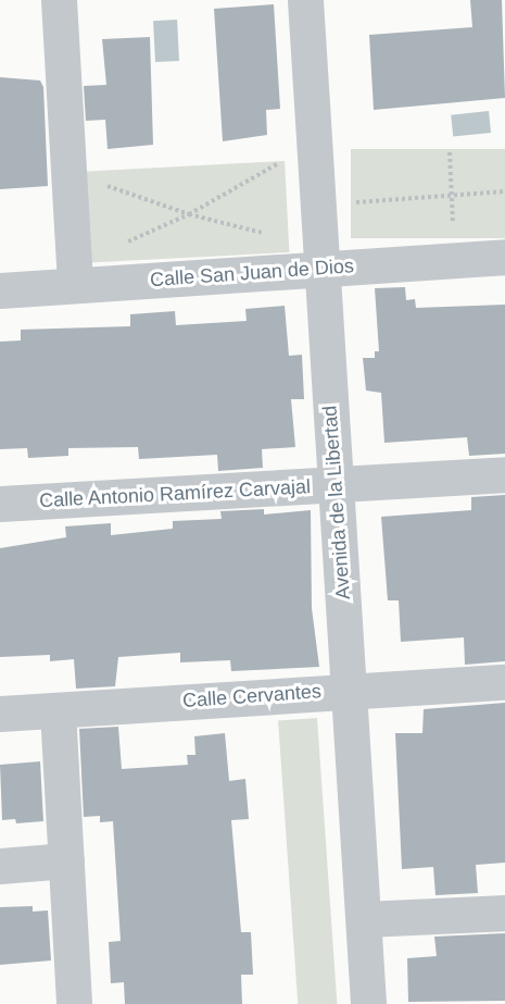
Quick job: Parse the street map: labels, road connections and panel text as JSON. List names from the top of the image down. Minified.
{"streets":{"street":["Calle San Juan de Dios","Calle Antonio Ramírez Carvajal","Avenida de la Libertad","Calle Cervantes"]},"crossings":[["Calle San Juan de Dios","Avenida de la Libertad"],["Calle Antonio Ramírez Carvajal","Avenida de la Libertad"],["Avenida de la Libertad","Calle Cervantes"]]}
